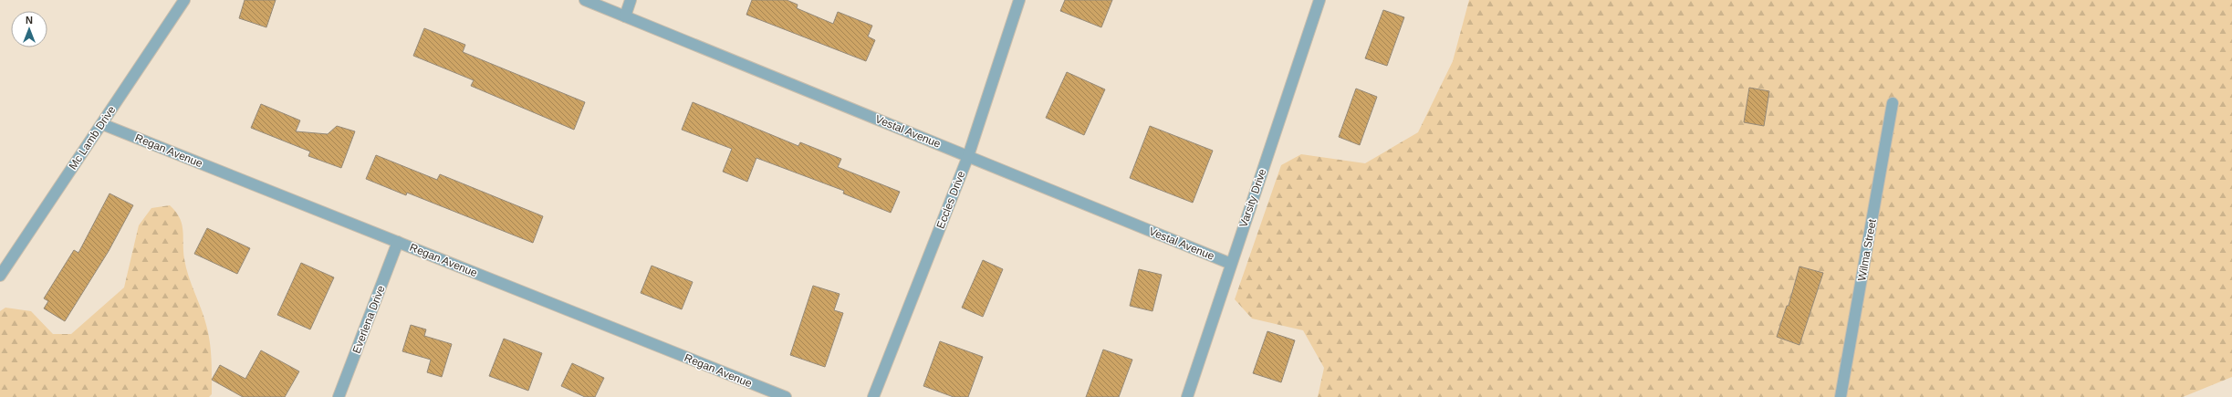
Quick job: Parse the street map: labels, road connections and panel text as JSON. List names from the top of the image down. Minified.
{"streets":{"street":["Vestal Avenue","Mc Lamb Drive","Regan Avenue","Varsity Drive","Eccles Drive","Wilma Street","Everlena Drive"]},"crossings":[["Vestal Avenue","Varsity Drive"],["Vestal Avenue","Eccles Drive"],["Mc Lamb Drive","Regan Avenue"],["Regan Avenue","Everlena Drive"]],"north":"top"}
